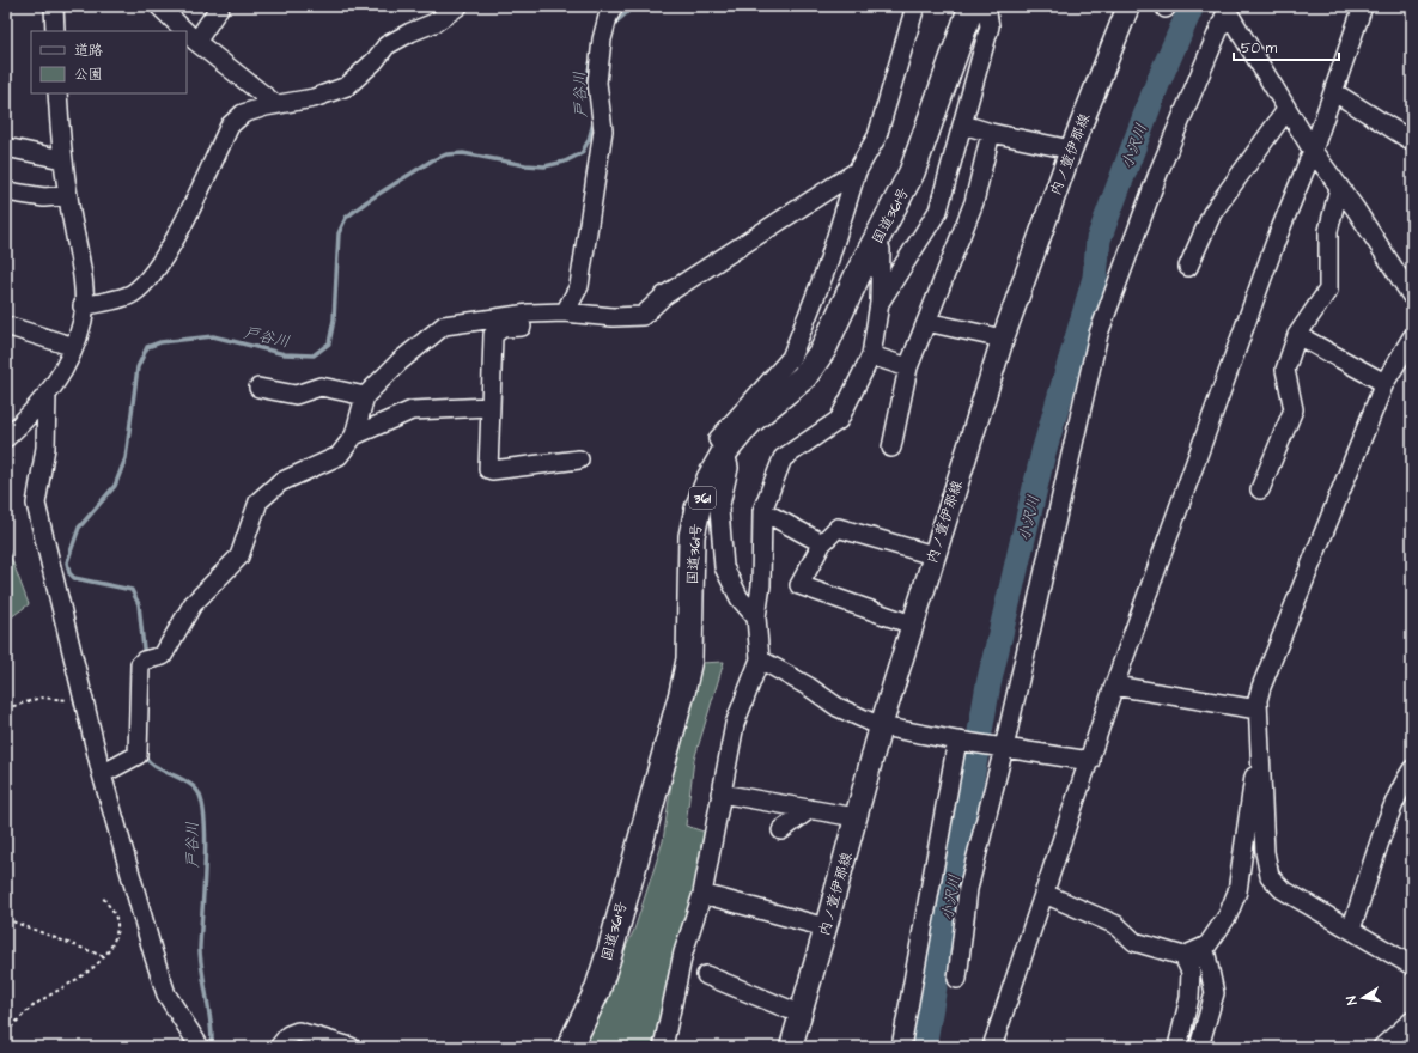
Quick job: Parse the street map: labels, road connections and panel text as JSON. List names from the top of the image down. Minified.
{"streets":{"highway":["国道361号","361"],"main road":["内ノ萱伊那線"]},"water":["戸谷川","小沢川"],"legend":["道路","公園"],"scale_bar":"50 m","north":"left"}
